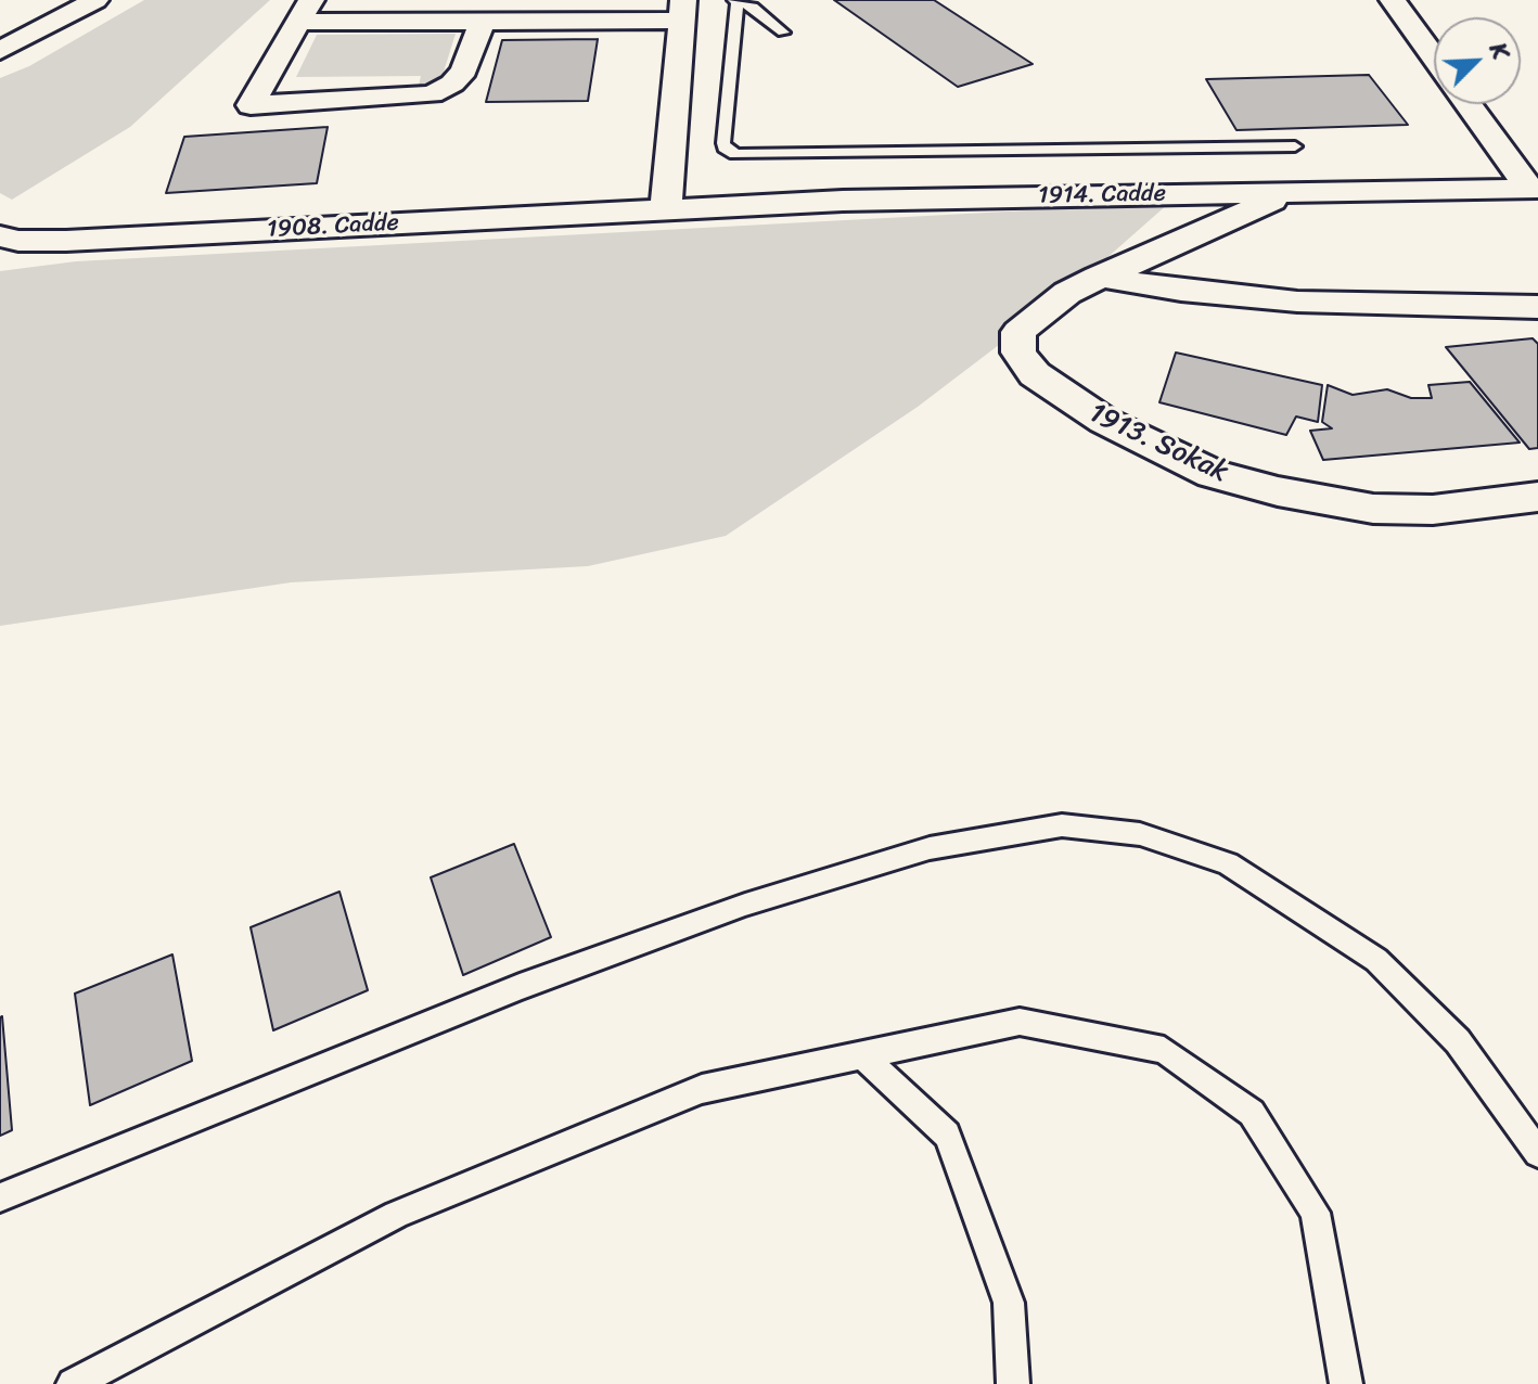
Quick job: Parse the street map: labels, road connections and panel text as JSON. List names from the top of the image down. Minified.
{"streets":{"street":["1914. Cadde","1908. Cadde","1913. Sokak"]},"crossings":[["1914. Cadde","1908. Cadde"],["1914. Cadde","1913. Sokak"]],"north":"top right"}
